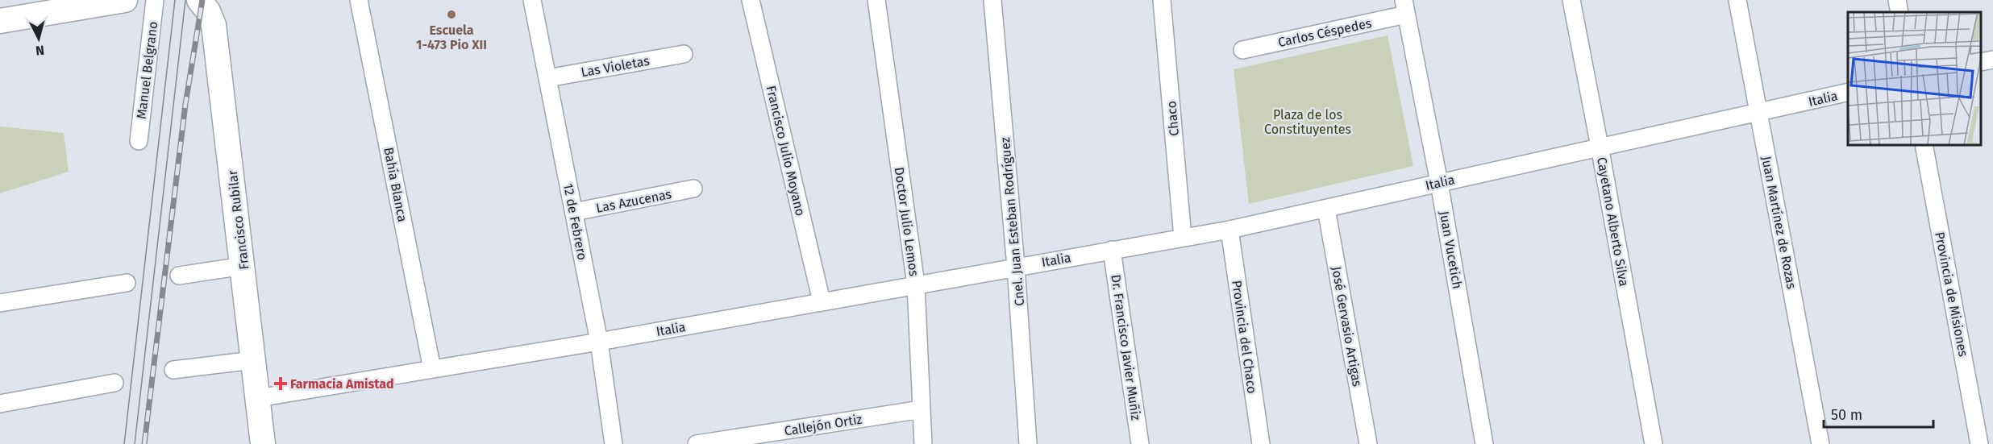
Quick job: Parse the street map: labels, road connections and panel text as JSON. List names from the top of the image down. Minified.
{"streets":{"main road":["Francisco Rubilar"],"street":["Carlos Céspedes","Las Violetas","Manuel Belgrano","Italia","Chaco","Francisco Julio Moyano","Bahía Blanca","Las Azucenas","12 de Febrero","Doctor Julio Lemos","Cnel. Juan Esteban Rodríguez","Cayetano Alberto Silva","Juan Martínez de Rozas","Juan Vucetich","Provincia de Misiones","José Gervasio Artigas","Provincia del Chaco","Dr. Francisco Javier Muñiz","Callejón Ortiz"]},"crossings":[["Carlos Céspedes","Juan Vucetich"],["Las Violetas","12 de Febrero"],["Italia","Chaco"],["Italia","Francisco Julio Moyano"],["Italia","Bahía Blanca"],["Italia","Francisco Rubilar"],["Italia","12 de Febrero"],["Italia","Doctor Julio Lemos"],["Italia","Cnel. Juan Esteban Rodríguez"],["Italia","Cayetano Alberto Silva"],["Italia","Juan Martínez de Rozas"],["Italia","Juan Vucetich"],["Italia","José Gervasio Artigas"],["Italia","Provincia del Chaco"],["Italia","Dr. Francisco Javier Muñiz"],["Las Azucenas","12 de Febrero"],["Doctor Julio Lemos","Callejón Ortiz"]],"parks":["Plaza de los Constituyentes"],"places":{"other":["Escuela 1-473 Pio XII"],"health":["Farmacia Amistad"]},"scale_bar":"50 m","north":"bottom"}
